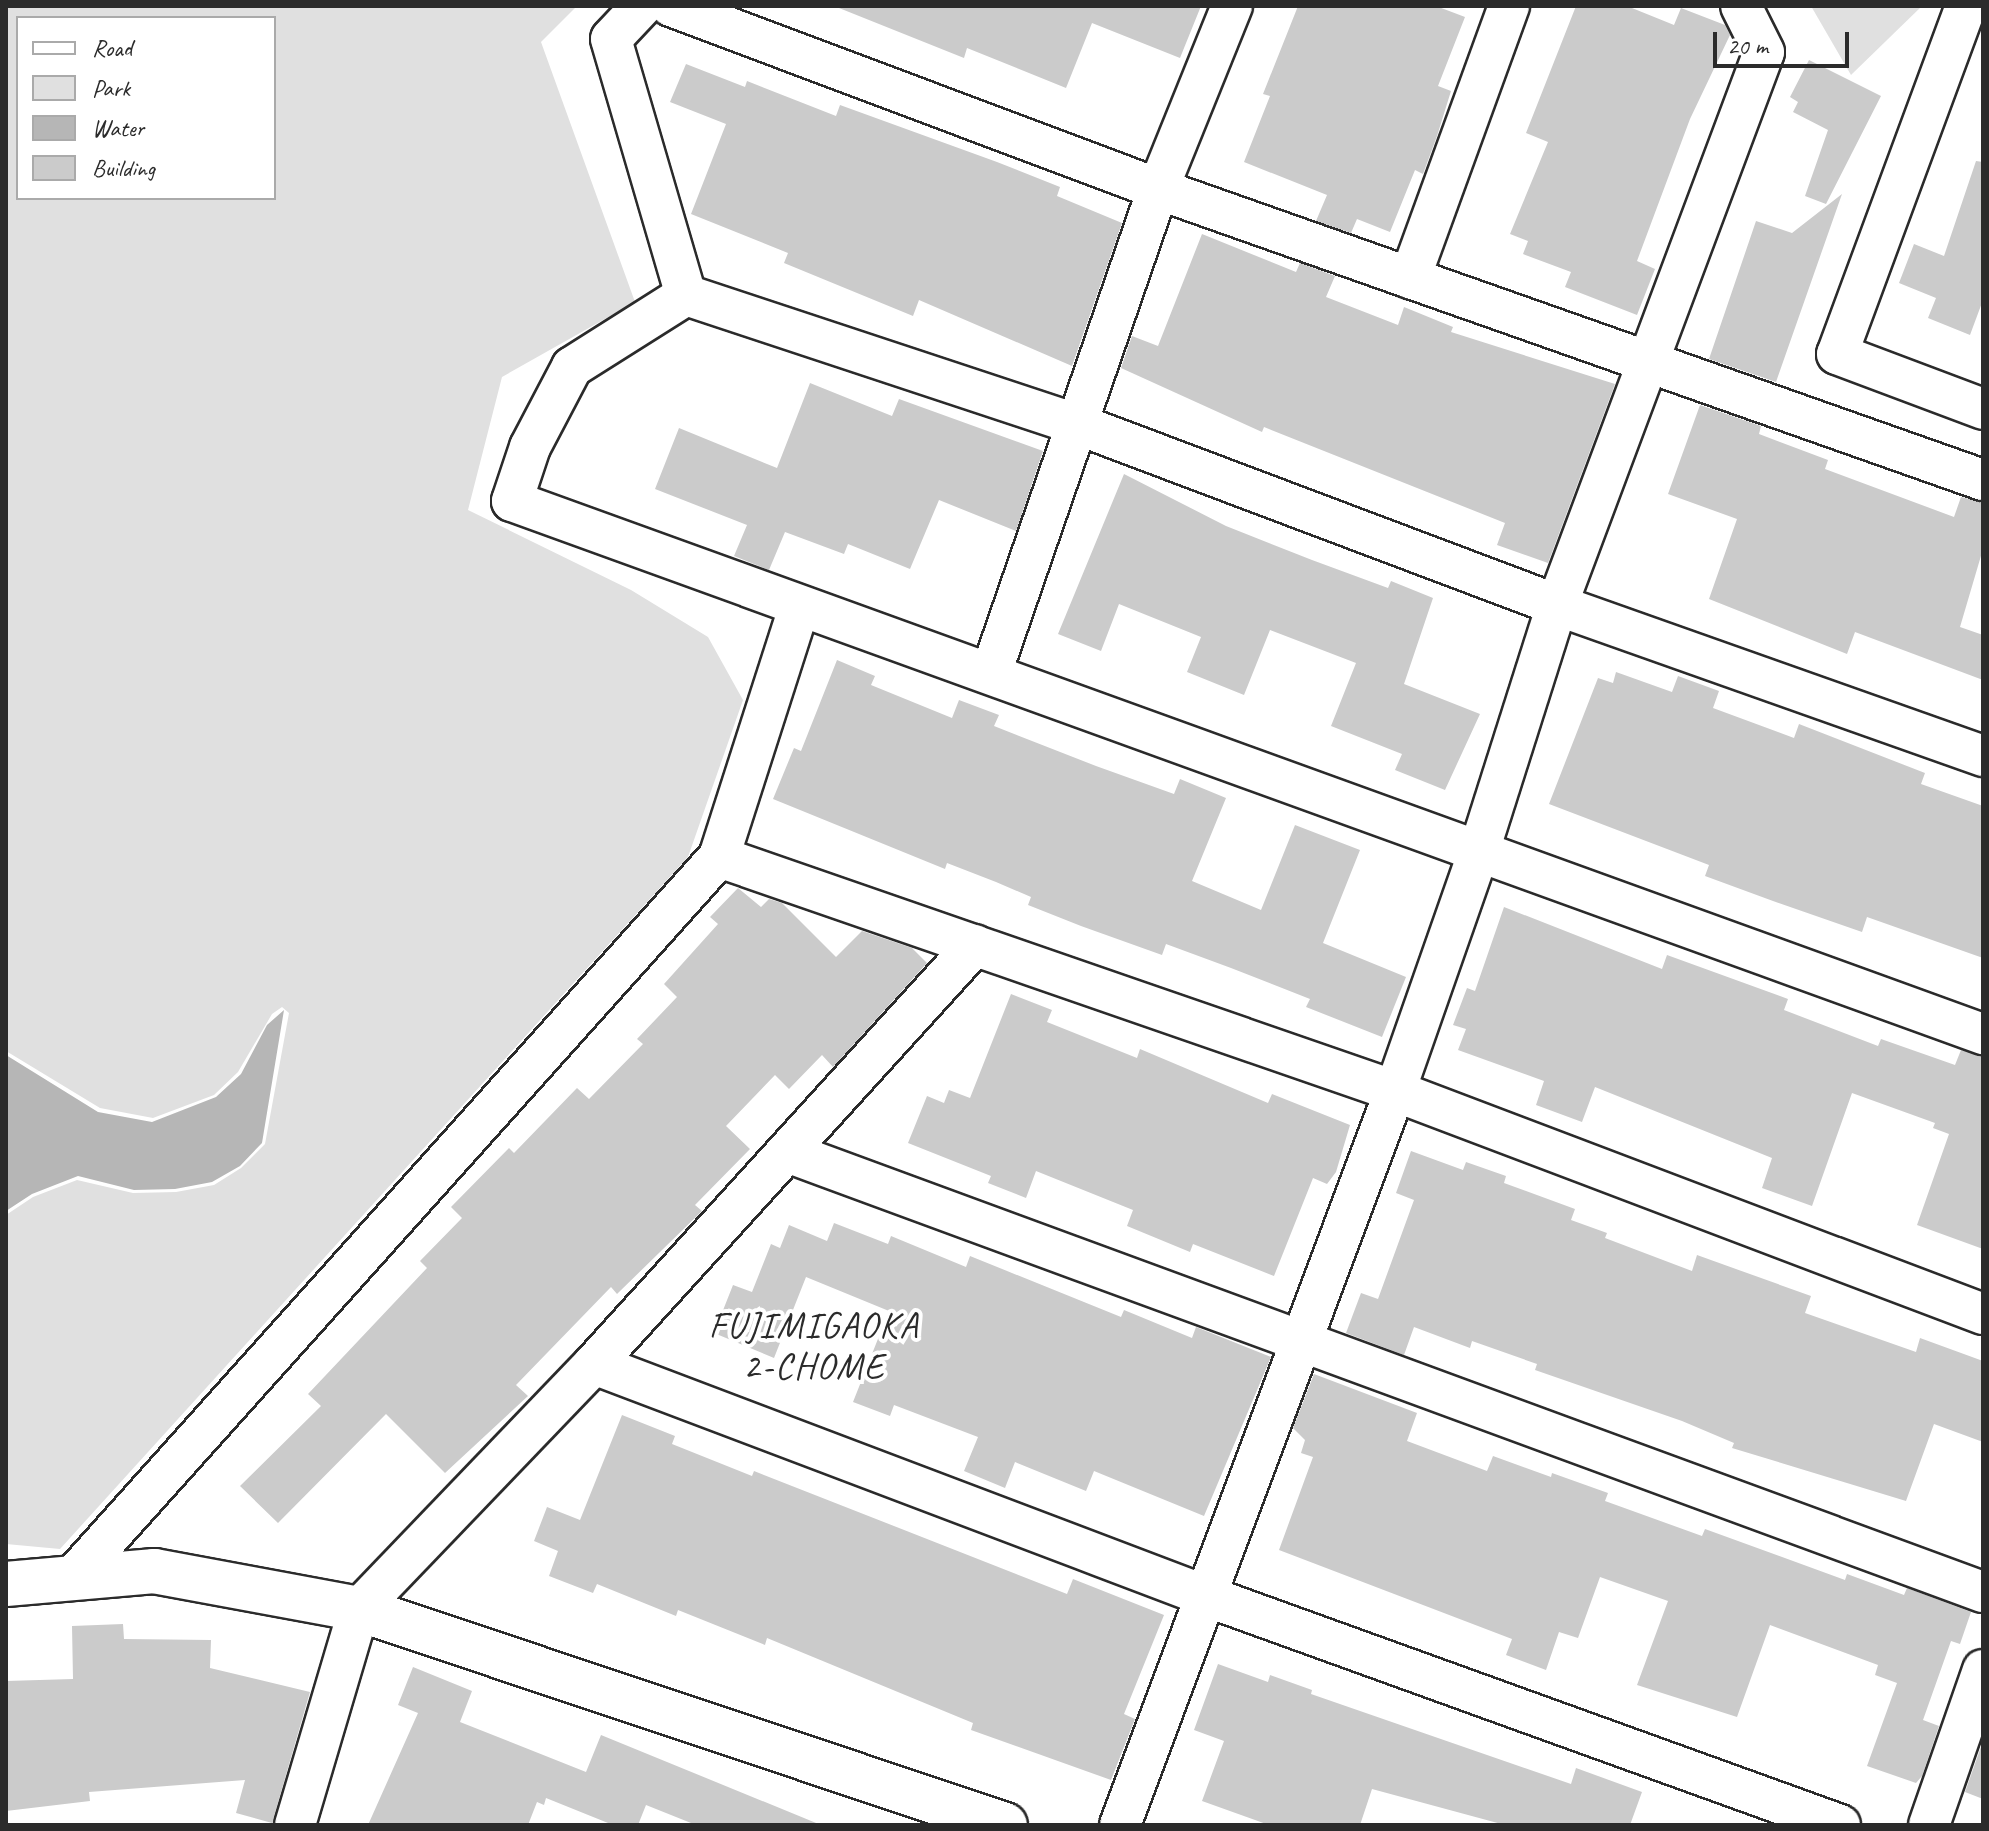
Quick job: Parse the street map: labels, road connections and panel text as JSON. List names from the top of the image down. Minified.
{"districts":["FUJIMIGAOKA 2-CHOME"],"legend":["Road","Park","Water","Building"],"scale_bar":"20 m"}
